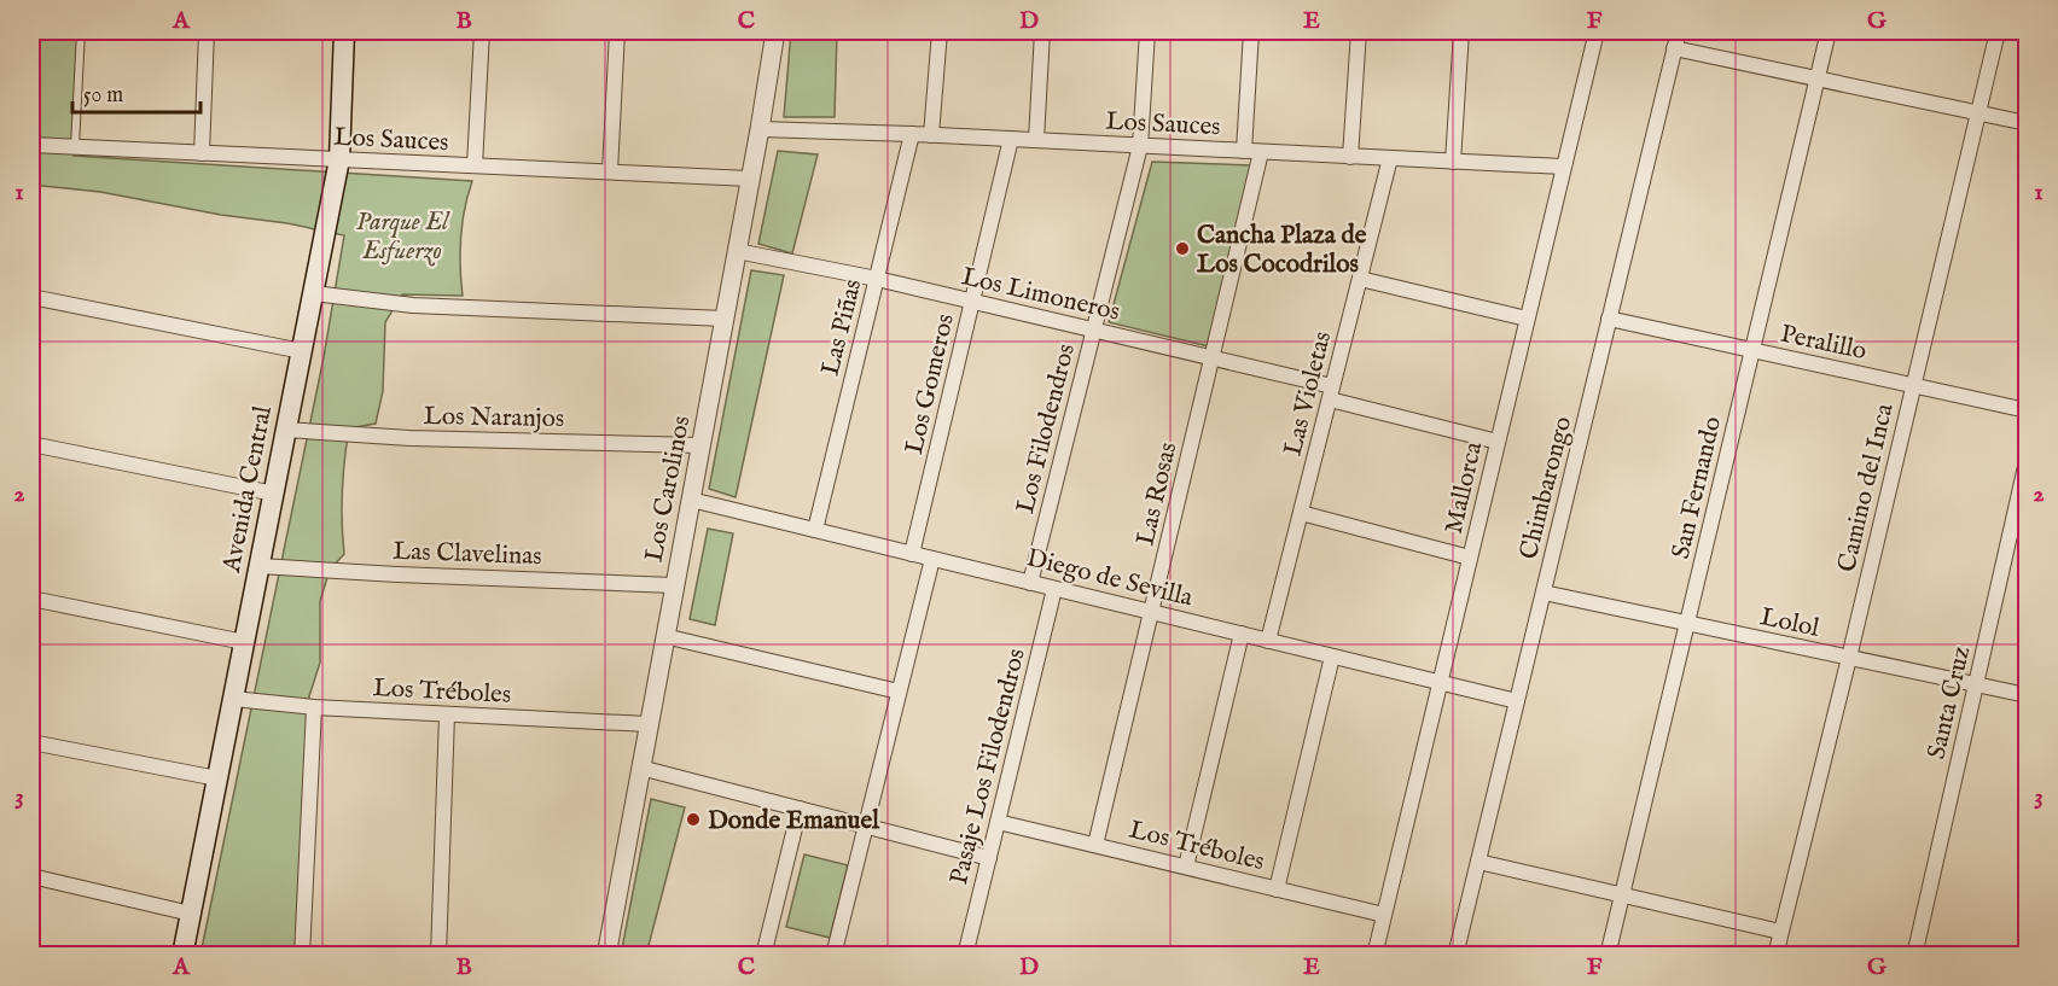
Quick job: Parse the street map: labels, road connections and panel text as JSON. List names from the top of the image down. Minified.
{"streets":{"main road":["Avenida Central"],"street":["Los Sauces","Los Limoneros","Las Piñas","Peralillo","Los Gomeros","Las Violetas","Los Naranjos","Los Filodendros","Mallorca","Chimbarongo","San Fernando","Camino del Inca","Los Carolinos","Las Rosas","Las Clavelinas","Diego de Sevilla","Lolol","Los Tréboles","Santa Cruz","Pasaje Los Filodendros"]},"crossings":[["Los Sauces","Las Piñas"],["Los Sauces","Los Gomeros"],["Los Sauces","Las Violetas"],["Los Sauces","Los Filodendros"],["Los Sauces","Mallorca"],["Los Sauces","Avenida Central"],["Los Sauces","Los Carolinos"],["Los Sauces","Las Rosas"],["Los Limoneros","Las Piñas"],["Los Limoneros","Los Gomeros"],["Los Limoneros","Las Violetas"],["Los Limoneros","Los Filodendros"],["Los Limoneros","Mallorca"],["Los Limoneros","Los Carolinos"],["Los Limoneros","Las Rosas"],["Las Piñas","Diego de Sevilla"],["Peralillo","Chimbarongo"],["Peralillo","San Fernando"],["Peralillo","Camino del Inca"],["Los Gomeros","Diego de Sevilla"],["Las Violetas","Diego de Sevilla"],["Los Naranjos","Avenida Central"],["Los Naranjos","Los Carolinos"],["Los Filodendros","Diego de Sevilla"],["Mallorca","Diego de Sevilla"],["Mallorca","Los Tréboles"],["Chimbarongo","Diego de Sevilla"],["Chimbarongo","Lolol"],["San Fernando","Lolol"],["Camino del Inca","Lolol"],["Avenida Central","Las Clavelinas"],["Avenida Central","Los Tréboles"],["Los Carolinos","Las Clavelinas"],["Los Carolinos","Diego de Sevilla"],["Los Carolinos","Los Tréboles"],["Las Rosas","Diego de Sevilla"],["Las Rosas","Los Tréboles"],["Diego de Sevilla","Pasaje Los Filodendros"],["Lolol","Santa Cruz"],["Los Tréboles","Pasaje Los Filodendros"]],"parks":["Parque El Esfuerzo"],"places":["Cancha Plaza de Los Cocodrilos","Donde Emanuel"],"scale_bar":"50 m","grid":{"columns":["A","B","C","D","E","F","G"],"rows":["1","2","3"]}}
